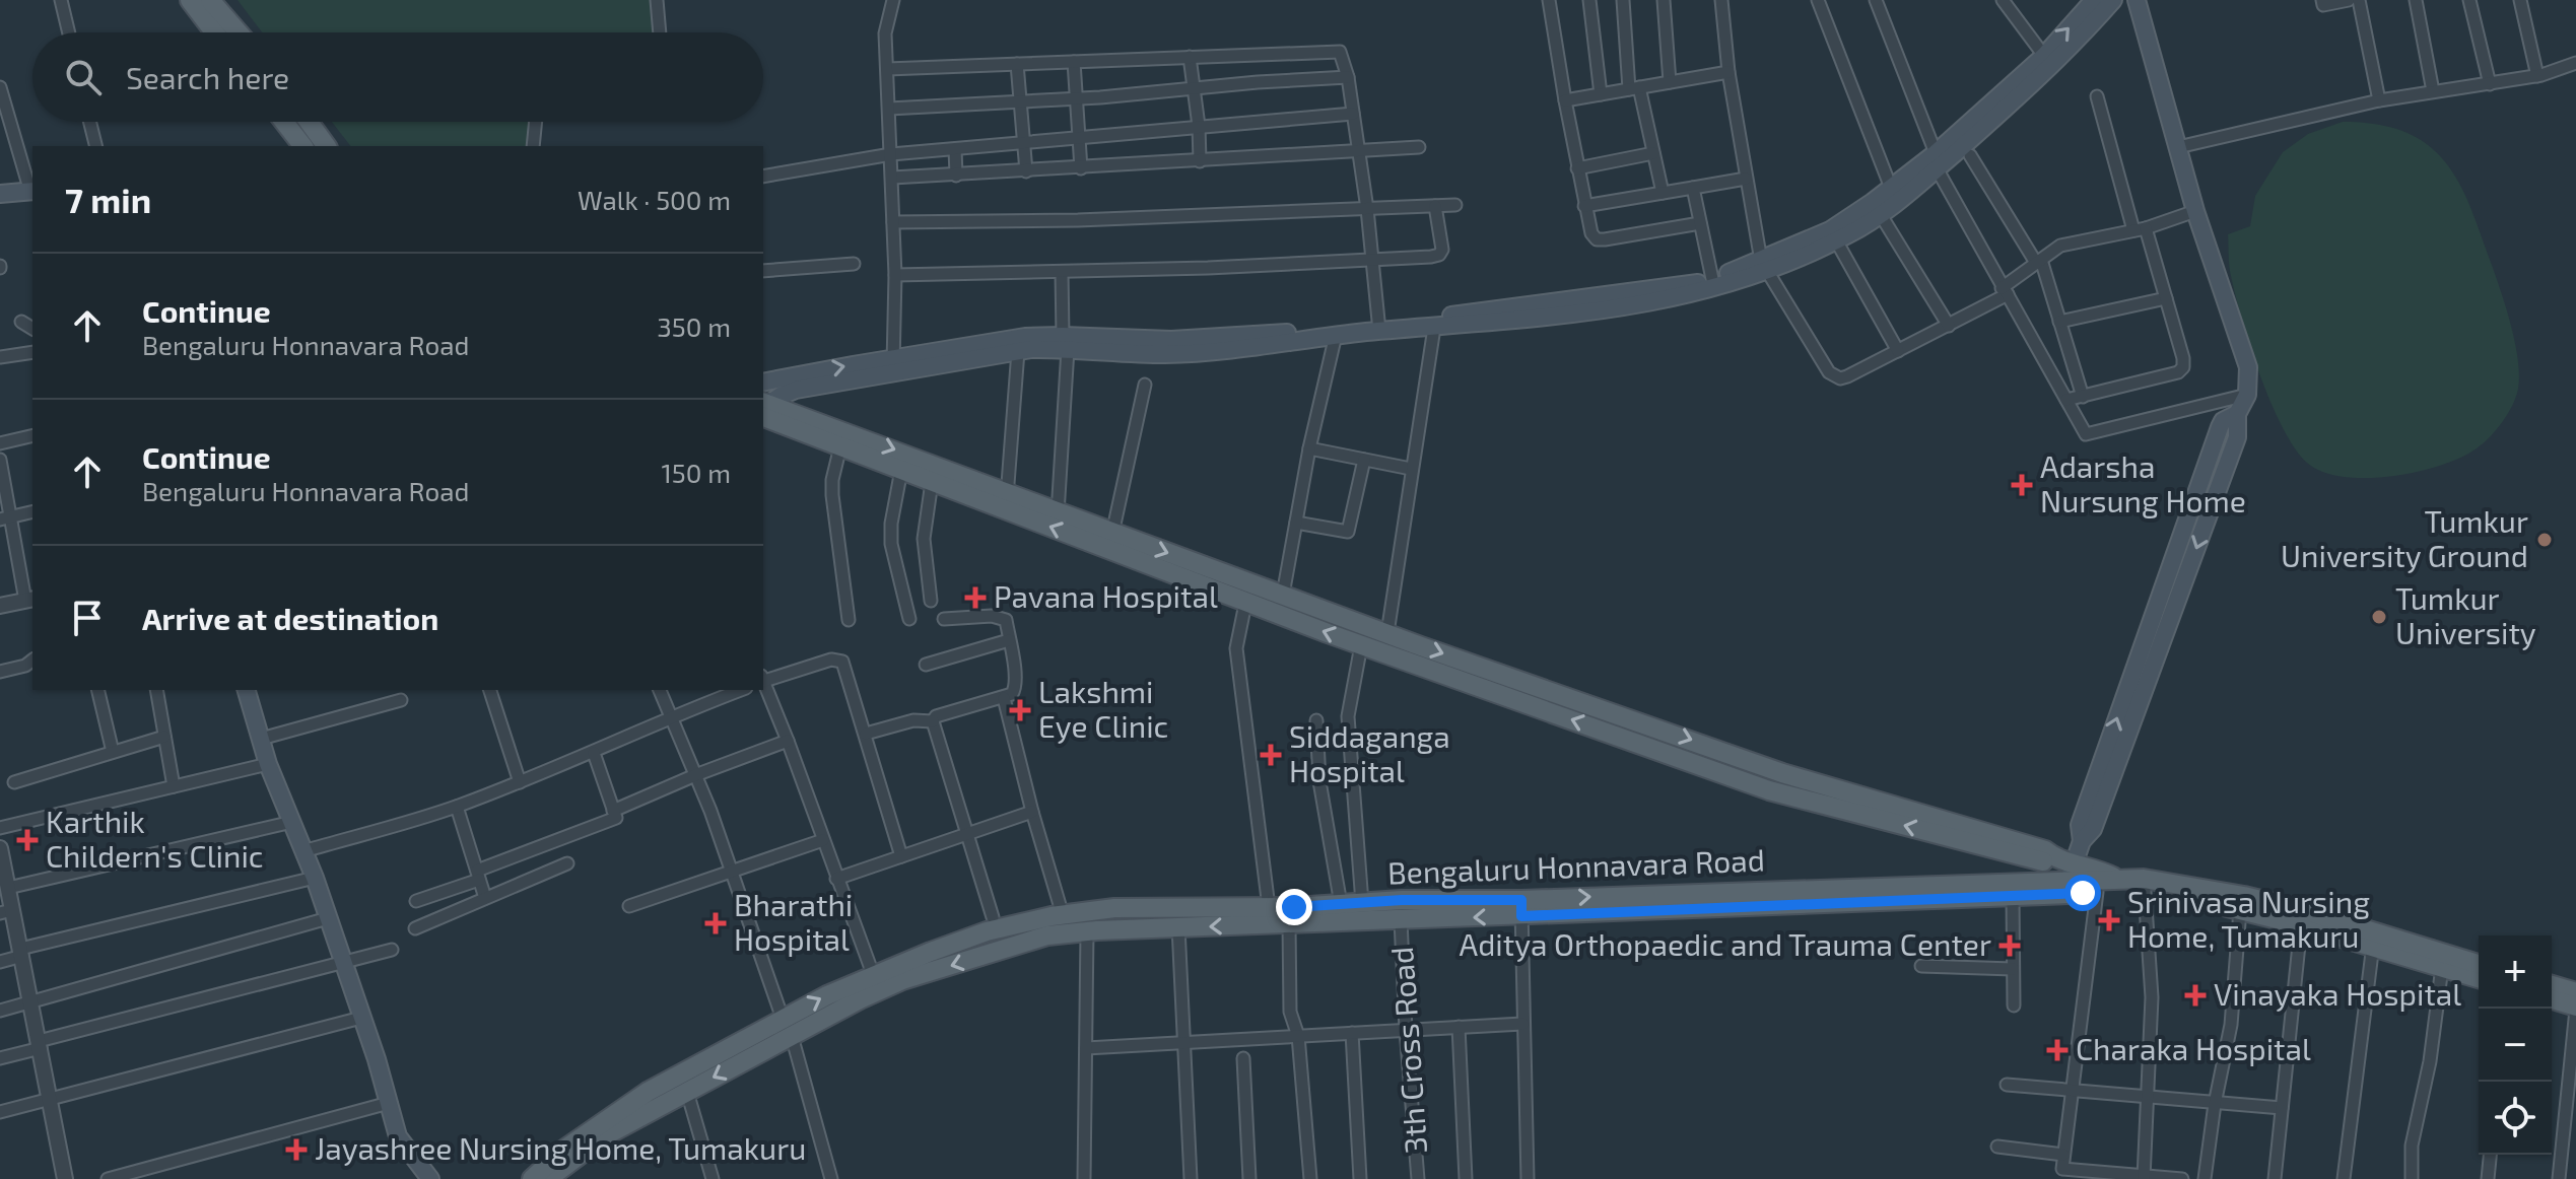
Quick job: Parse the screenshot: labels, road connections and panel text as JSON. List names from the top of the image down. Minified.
{"streets":{"main road":["Bengaluru Honnavara Road"],"street":["3th Cross Road"]},"crossings":[["Bengaluru Honnavara Road","3th Cross Road"]],"places":{"health":["Adarsha Nursung Home","Pavana Hospital","Lakshmi Eye Clinic","Siddaganga Hospital","Karthik Childern's Clinic","Srinivasa Nursing Home, Tumakuru","Bharathi Hospital","Aditya Orthopaedic and Trauma Center","Vinayaka Hospital","Charaka Hospital","Jayashree Nursing Home, Tumakuru"],"other":["Tumkur University Ground","Tumkur University"]},"page":{"search":"Search here","heading":["7 min","Walk · 500 m"],"list":[["Continue","Bengaluru Honnavara Road","350 m"],["Continue","Bengaluru Honnavara Road","150 m"],"Arrive at destination"],"map_buttons":["+","−"]}}
